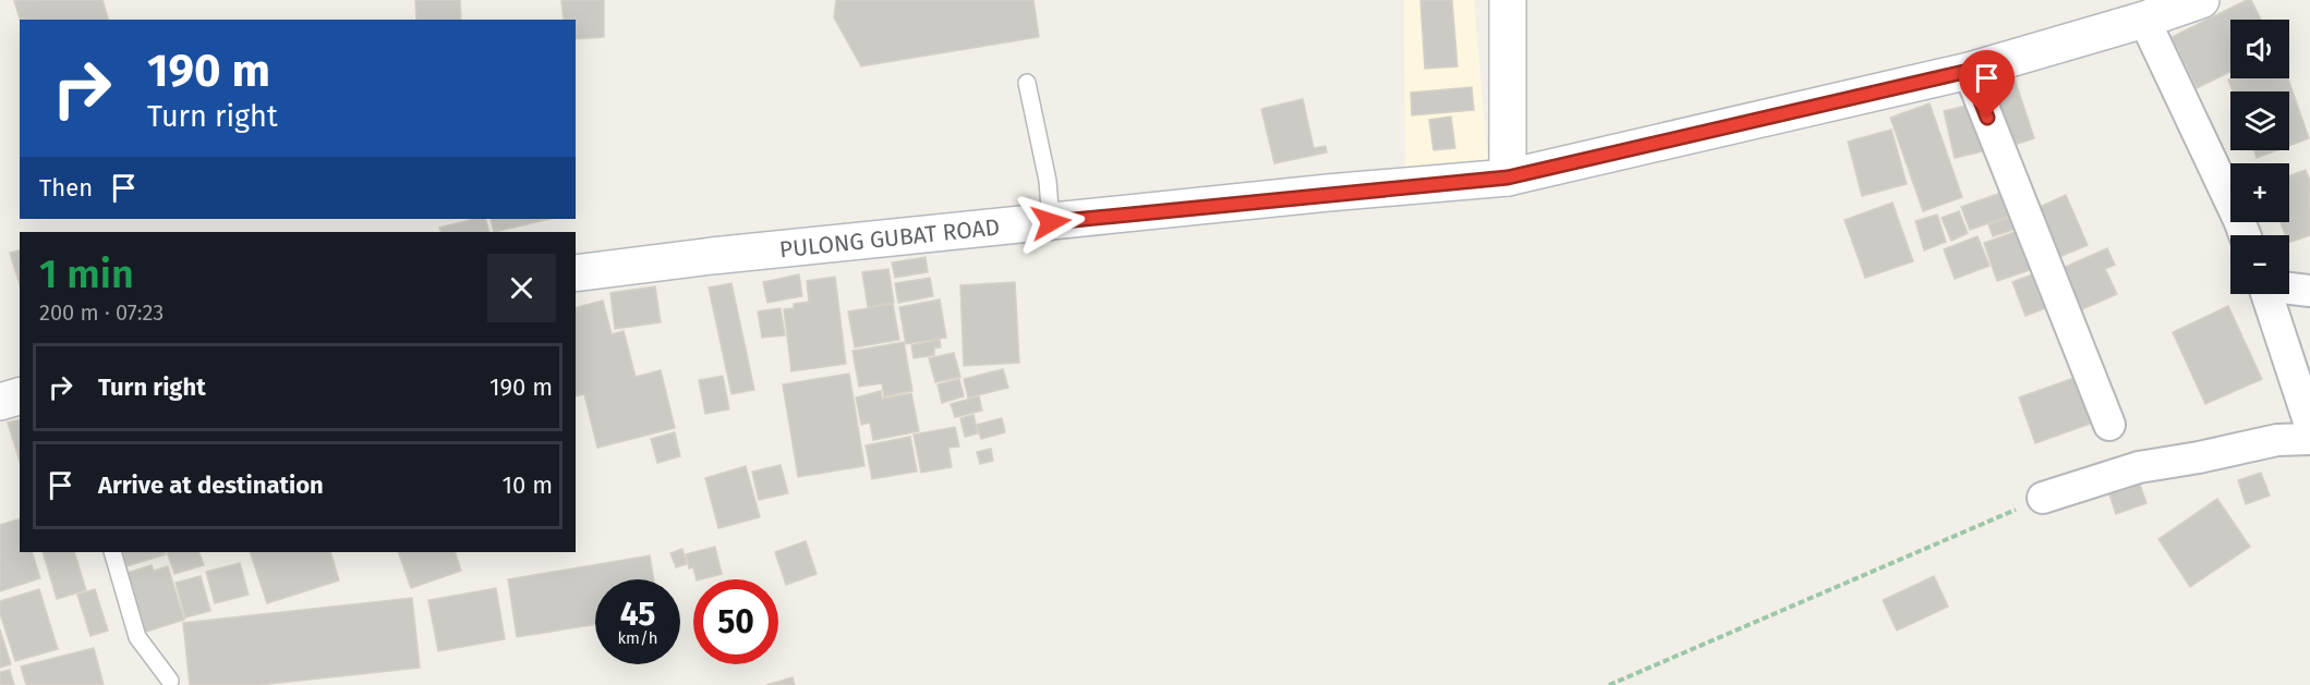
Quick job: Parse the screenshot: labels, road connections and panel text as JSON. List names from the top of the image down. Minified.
{"streets":{"main road":["PULONG GUBAT ROAD"]},"page":{"map_buttons":["+","−"],"turn":["190 m","Turn right"],"then":"Then","heading":["1 min","200 m · 07:23"],"list":[{"name":"Turn right","value":"190 m"},{"name":"Arrive at destination","value":"10 m"}],"speed":"45 km/h","limit":"50"}}
